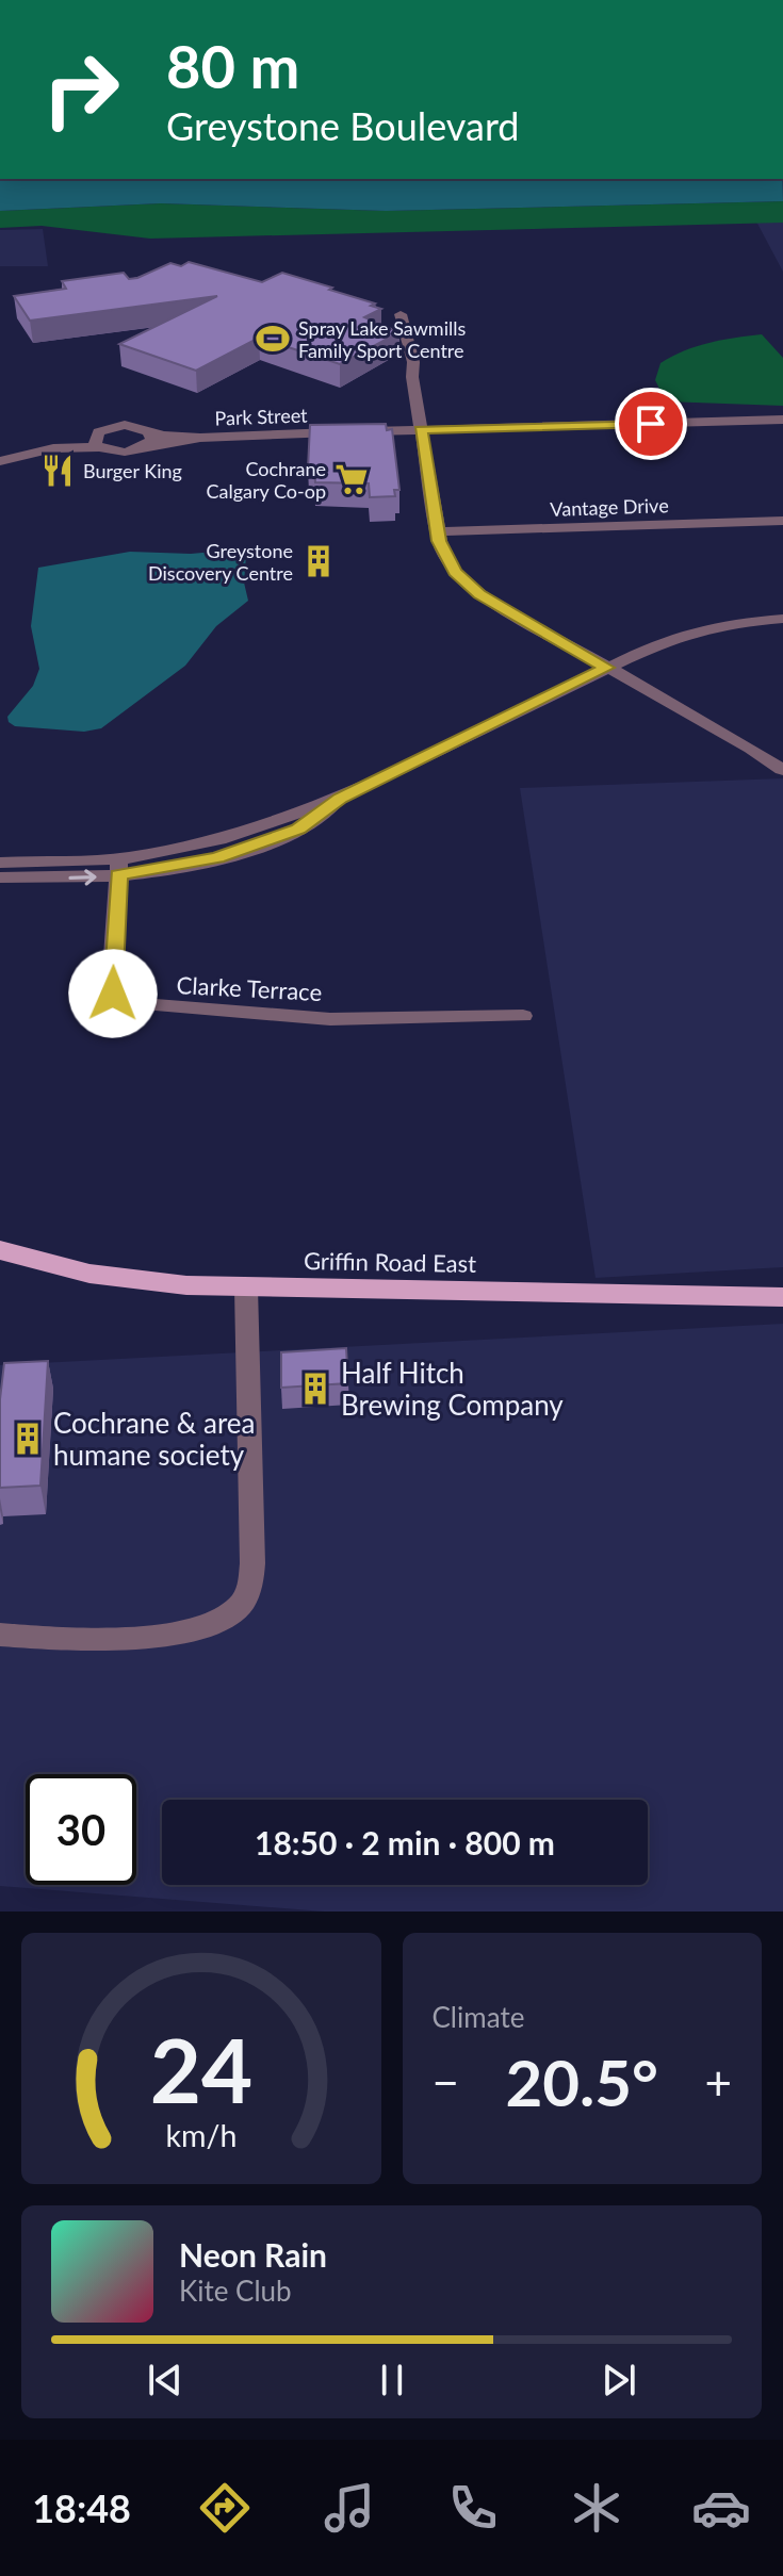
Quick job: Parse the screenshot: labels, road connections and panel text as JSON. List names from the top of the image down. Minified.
{"streets":{"main road":["Griffin Road East"],"street":["Park Street","Vantage Drive","Clarke Terrace"]},"places":{"sports":["Spray Lake Sawmills Family Sport Centre"],"restaurant":["Burger King"],"supermarket":["Cochrane Calgary Co-op"],"building":["Greystone Discovery Centre","Half Hitch Brewing Company","Cochrane & area humane society"]},"page":{"turn":["80 m","Greystone Boulevard"],"limit":"30","trip":"18:50 · 2 min · 800 m","tile":"Climate","heat":["−","20.5°","+"],"song":["Neon Rain","Kite Club"],"tabs":"18:48","gauge":["24","km/h"]}}
